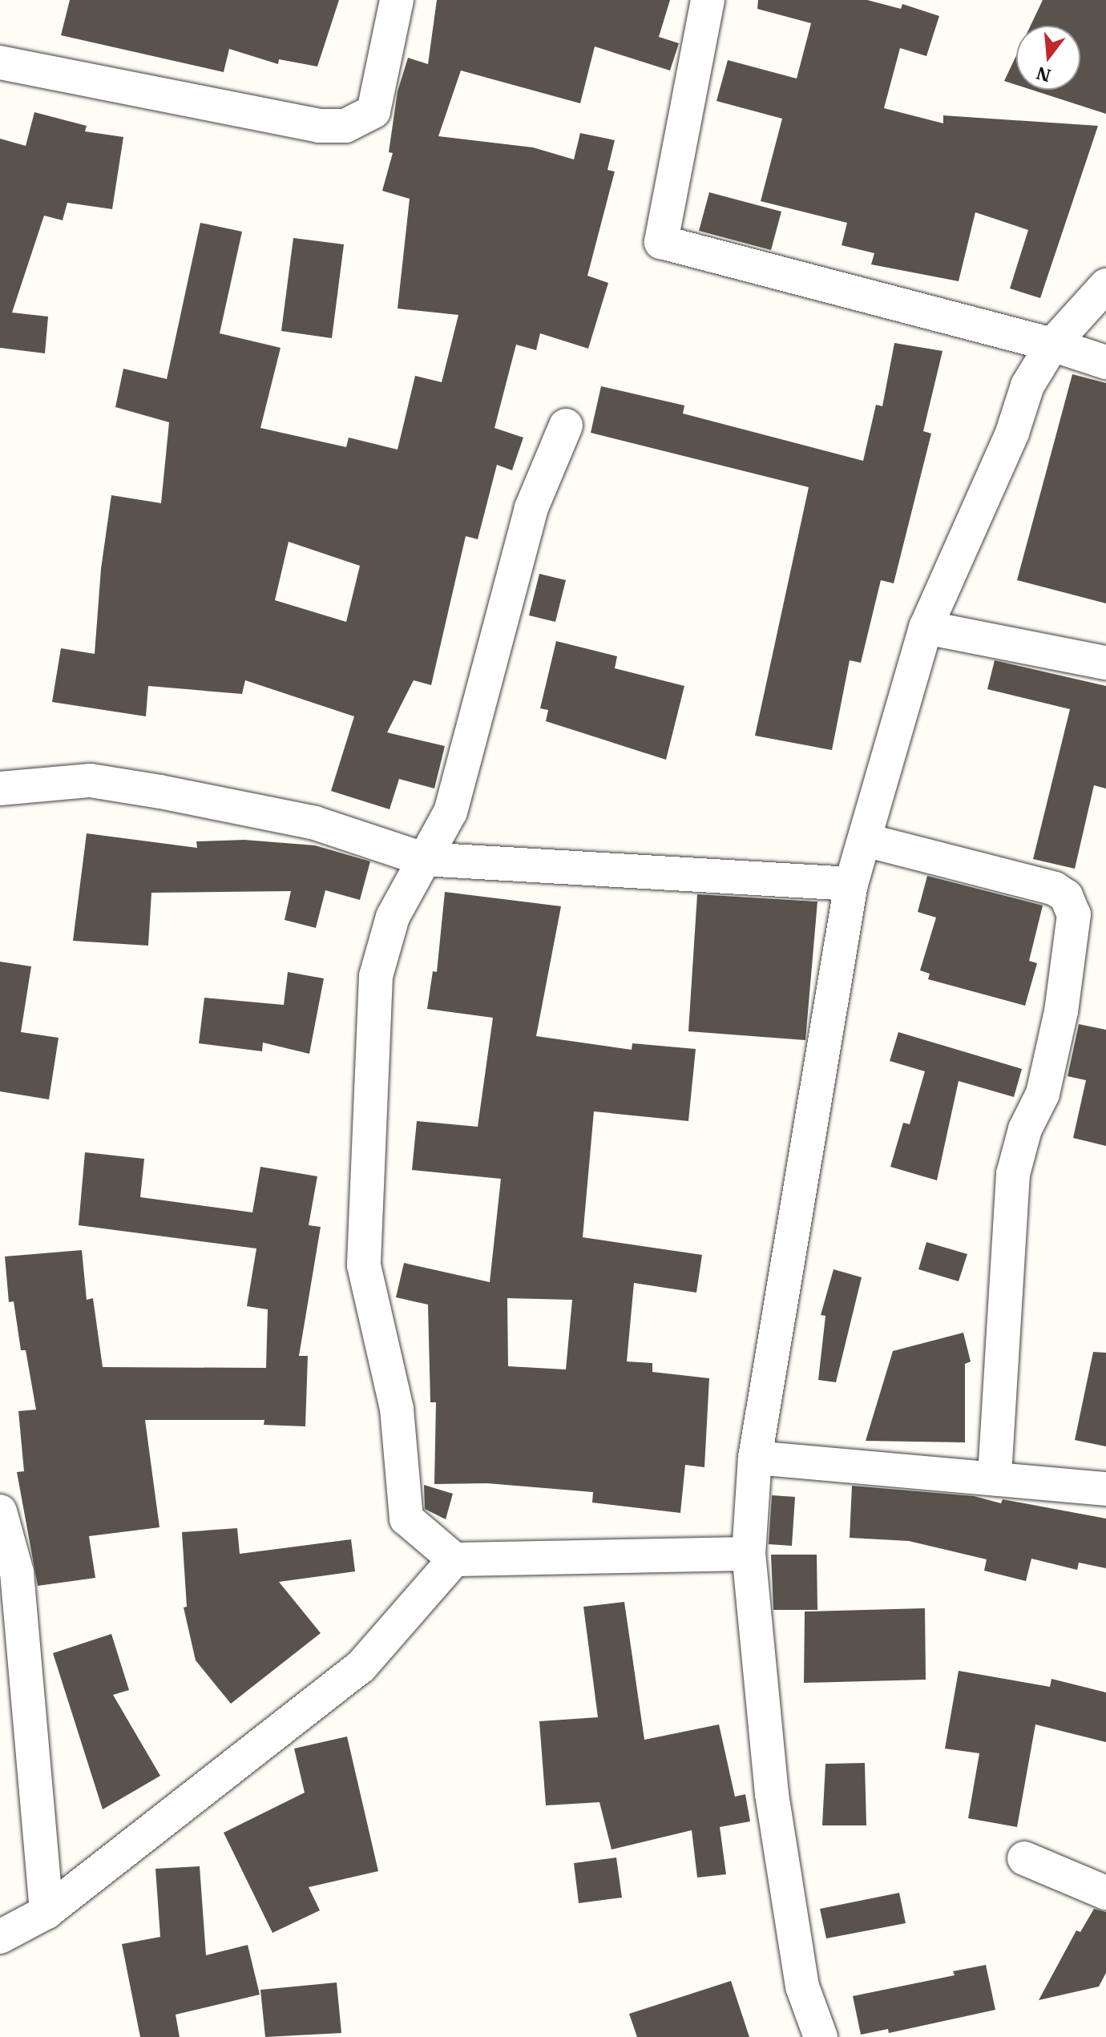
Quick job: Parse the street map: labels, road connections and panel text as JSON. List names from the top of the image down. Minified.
{"north":"bottom"}
